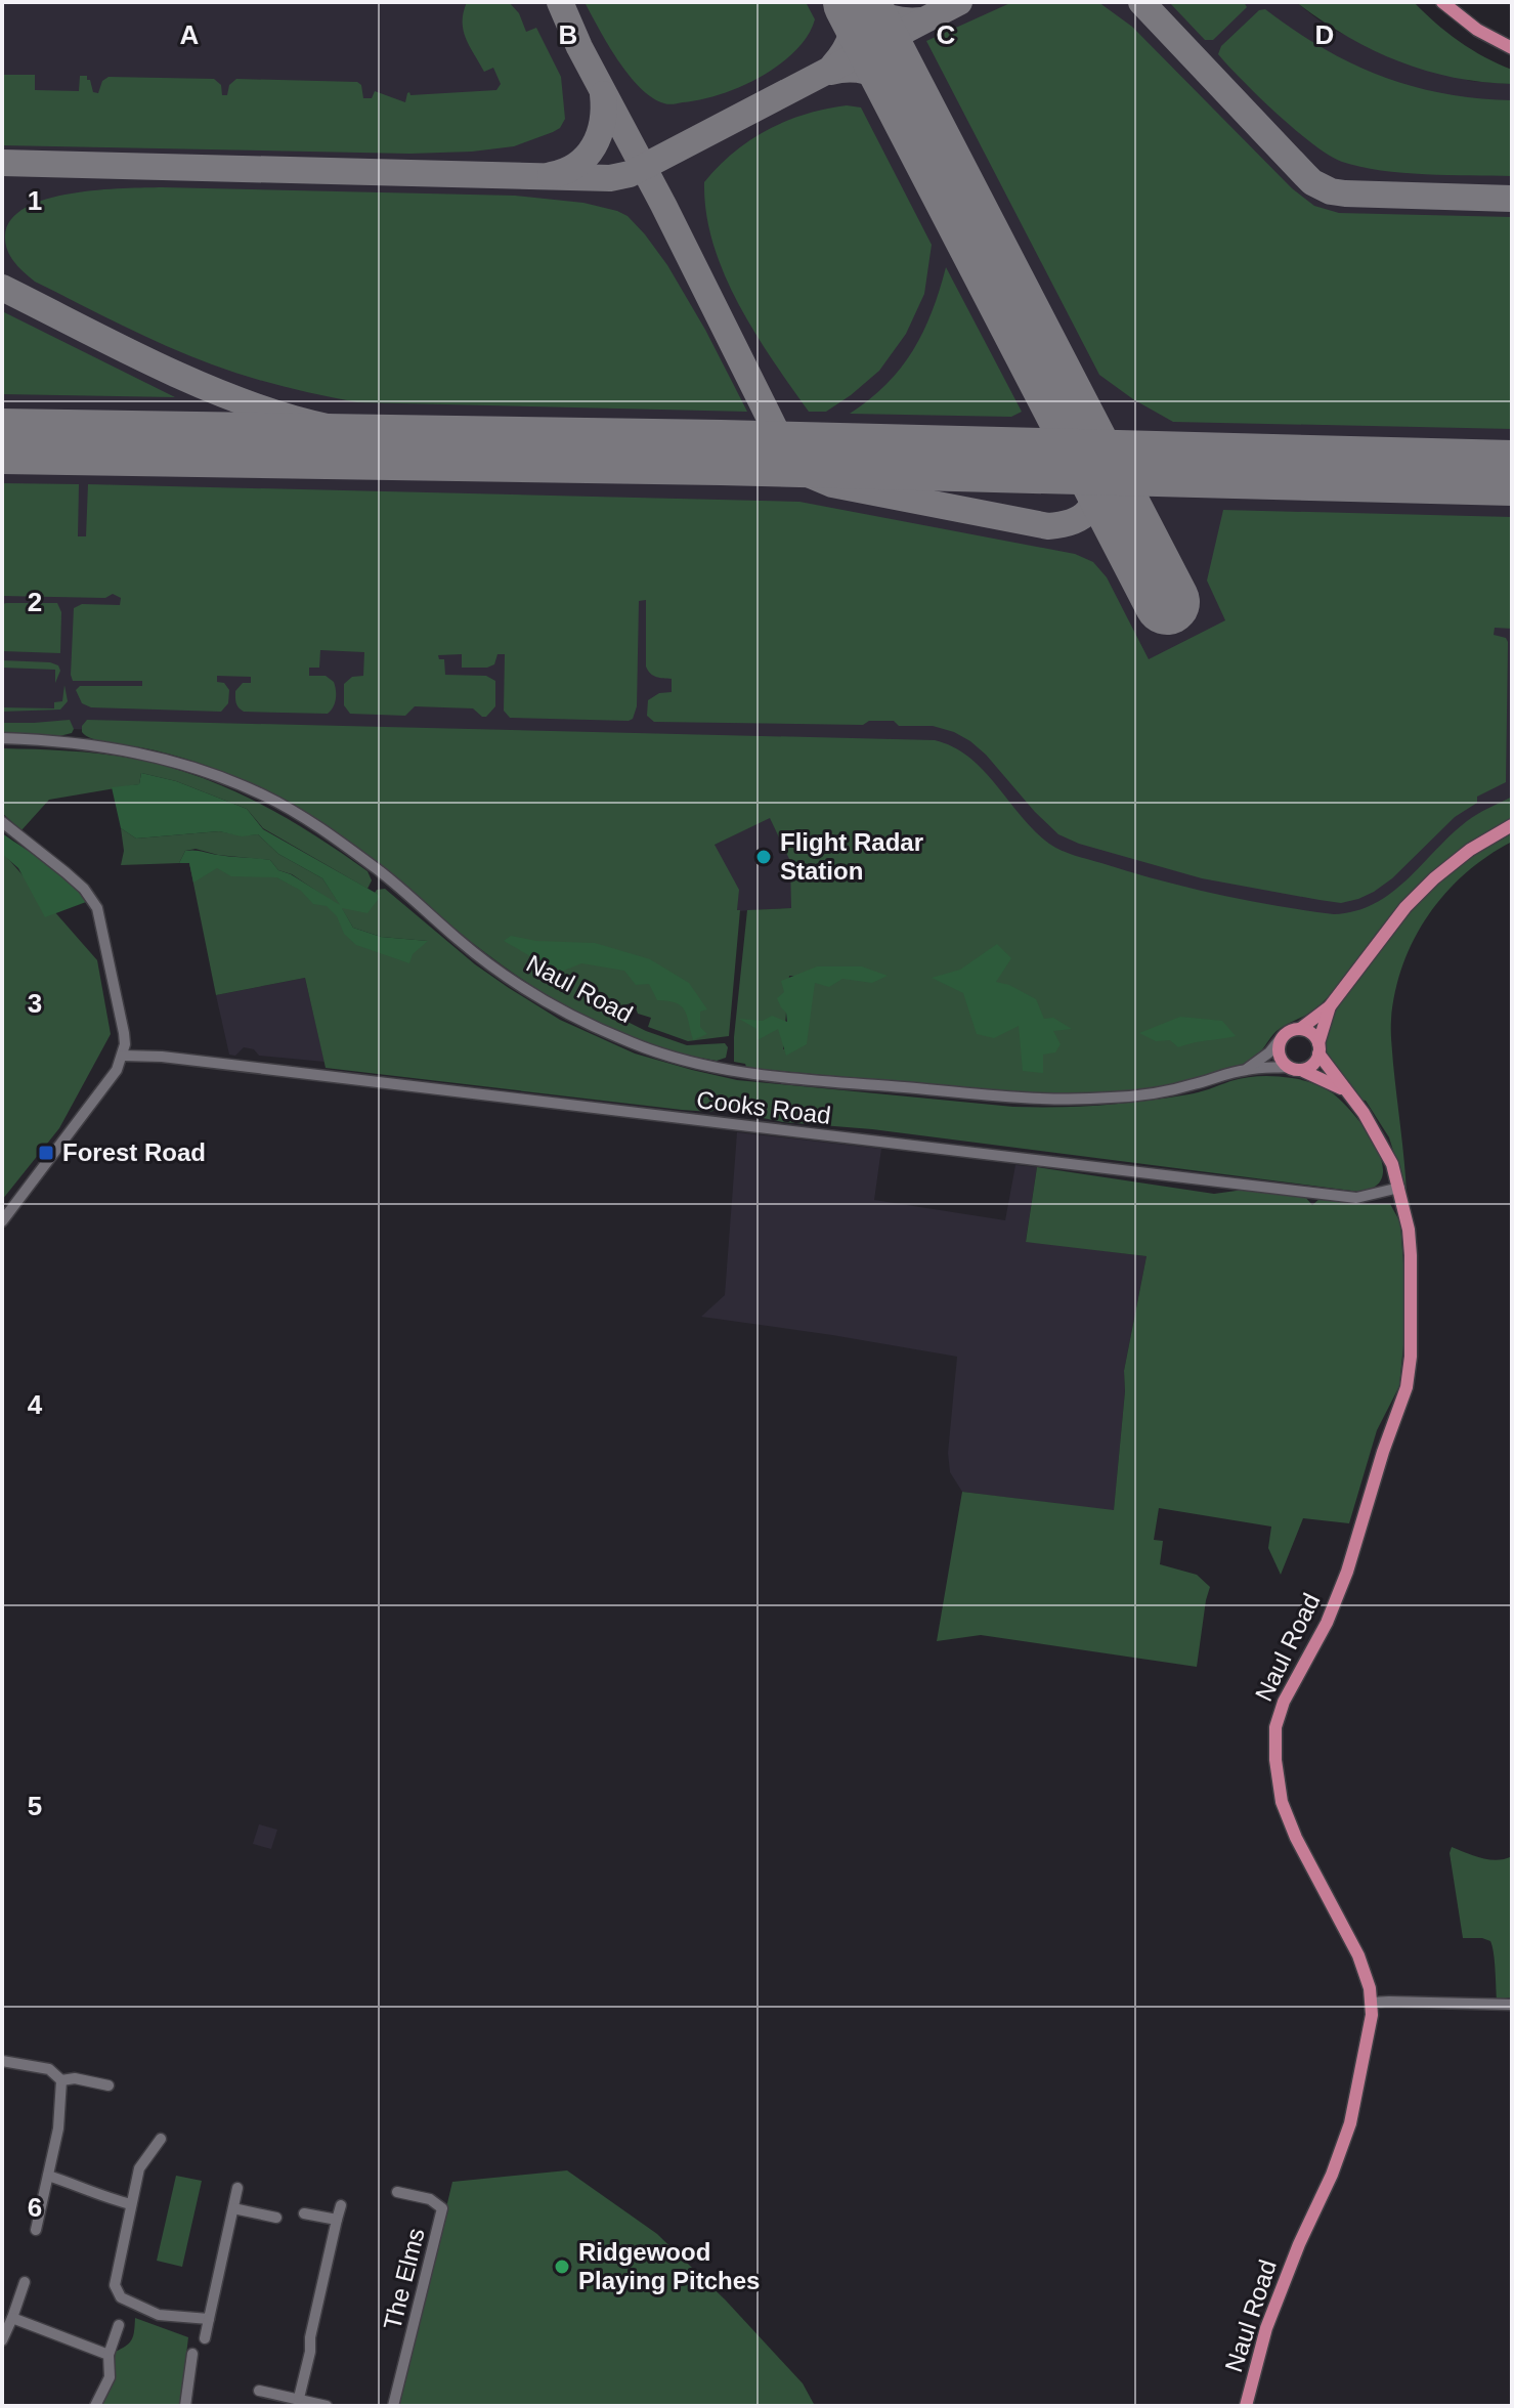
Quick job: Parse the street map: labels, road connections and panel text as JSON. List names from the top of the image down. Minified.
{"streets":{"main road":["Naul Road"],"street":["Cooks Road","The Elms"]},"crossings":[["Naul Road","Cooks Road"]],"places":{"other":["Flight Radar Station","Ridgewood Playing Pitches"],"transit":["Forest Road"]},"grid":{"columns":["A","B","C","D"],"rows":["1","2","3","4","5","6"]}}
